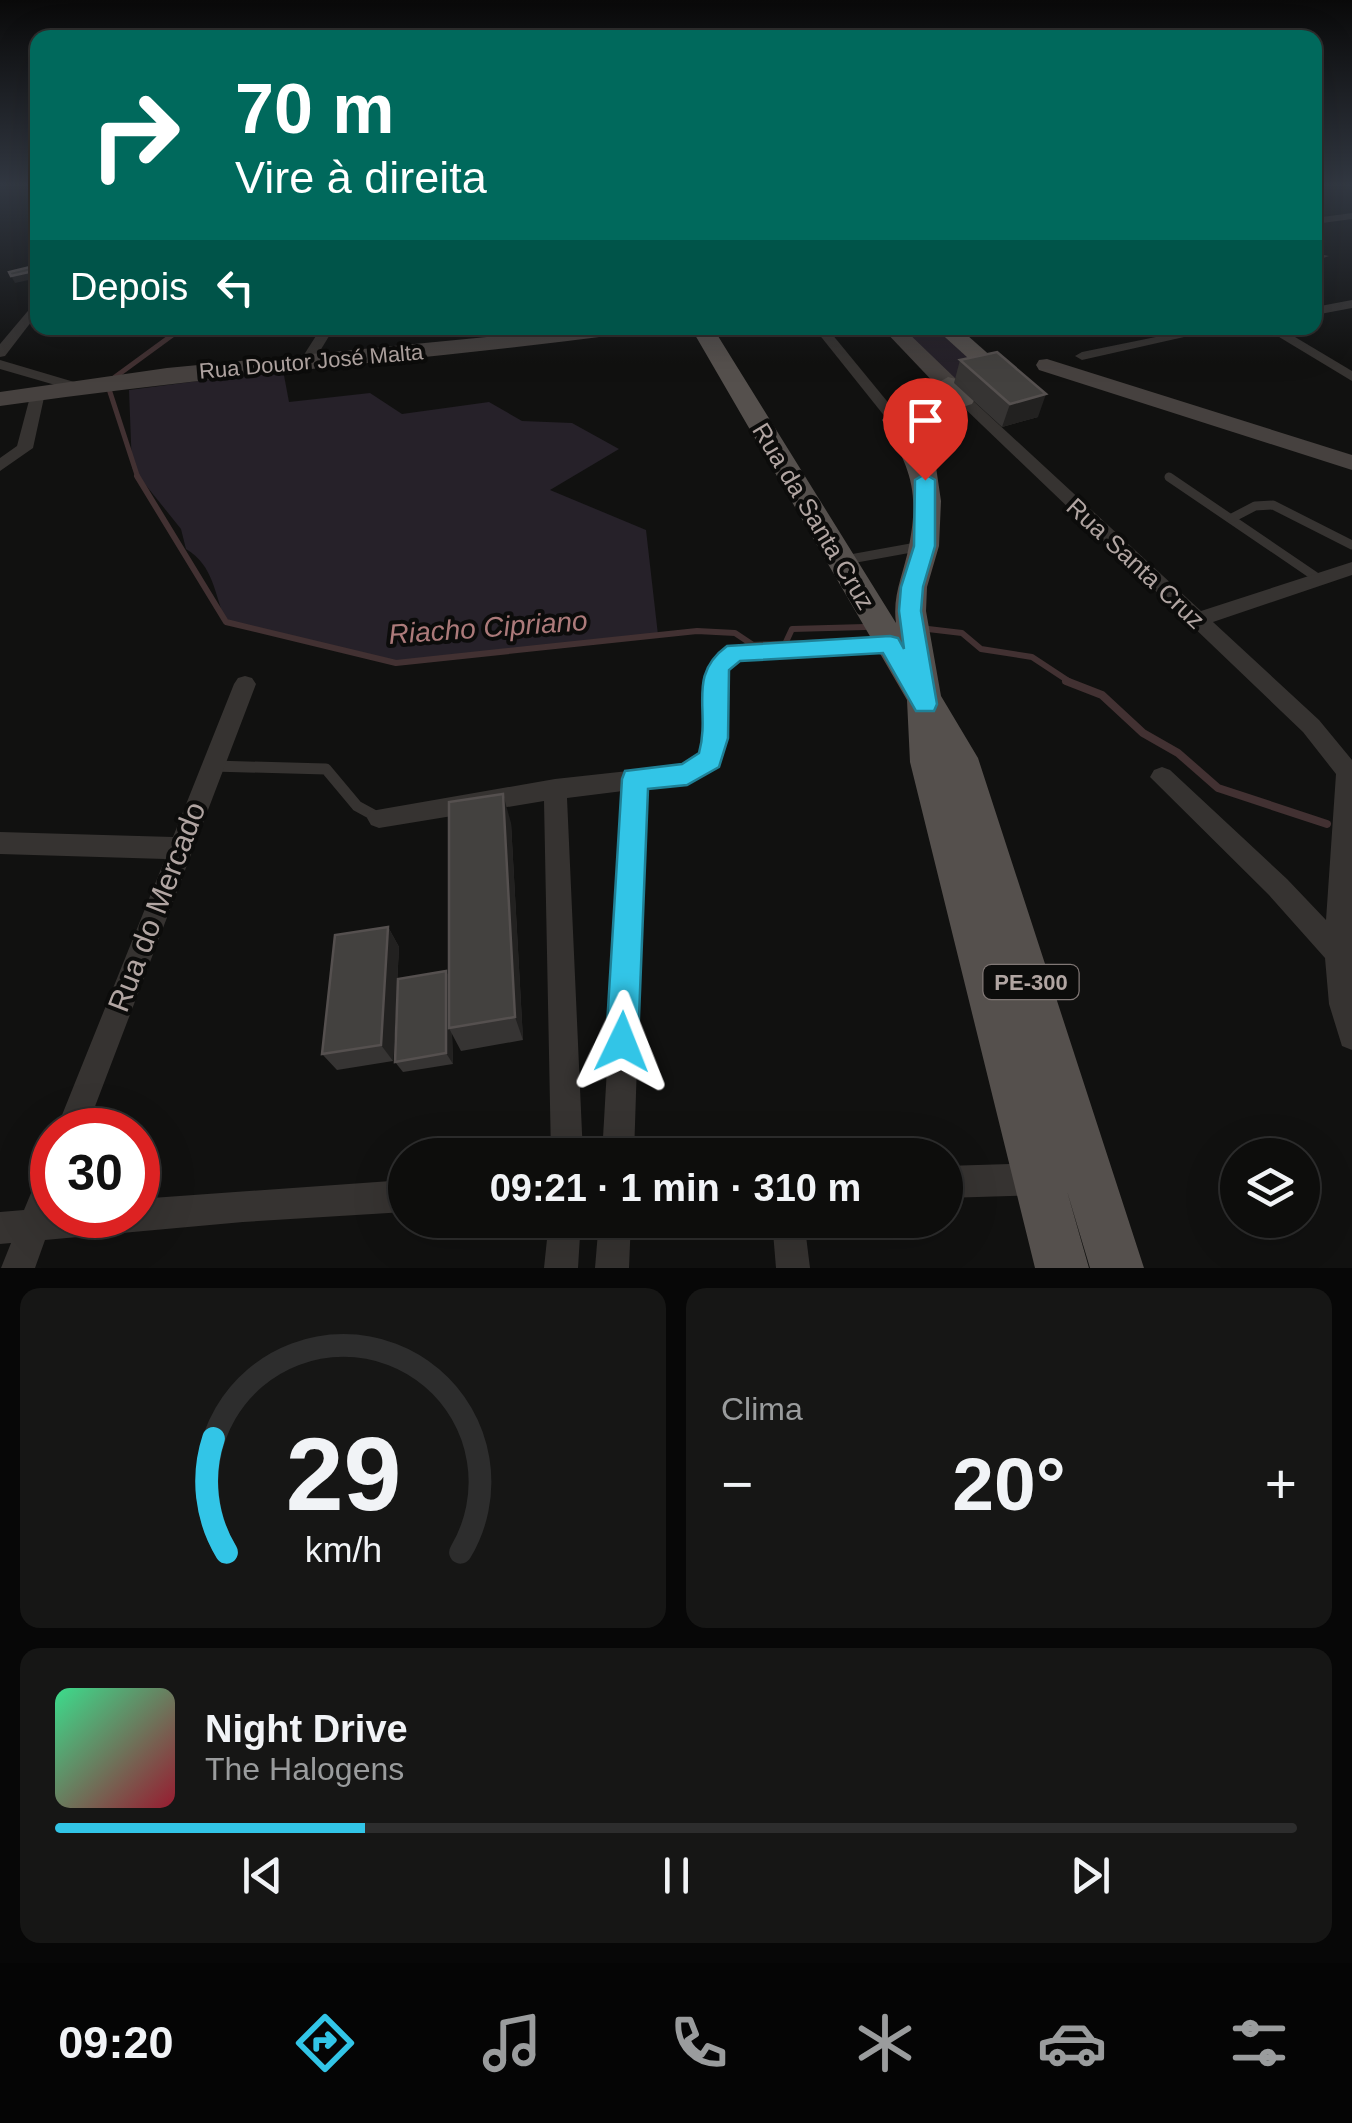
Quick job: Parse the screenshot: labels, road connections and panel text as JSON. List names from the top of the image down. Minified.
{"streets":{"main road":["Rua da Santa Cruz","PE-300"],"street":["Rua Doutor José Malta","Rua Santa Cruz","Rua do Mercado"]},"crossings":[["Rua da Santa Cruz","PE-300"]],"water":["Riacho Cipriano"],"page":{"turn":["70 m","Vire à direita"],"then":"Depois","limit":"30","trip":"09:21 · 1 min · 310 m","tile":"Clima","heat":["−","20°","+"],"song":["Night Drive","The Halogens"],"tabs":"09:20","gauge":["29","km/h"]}}
